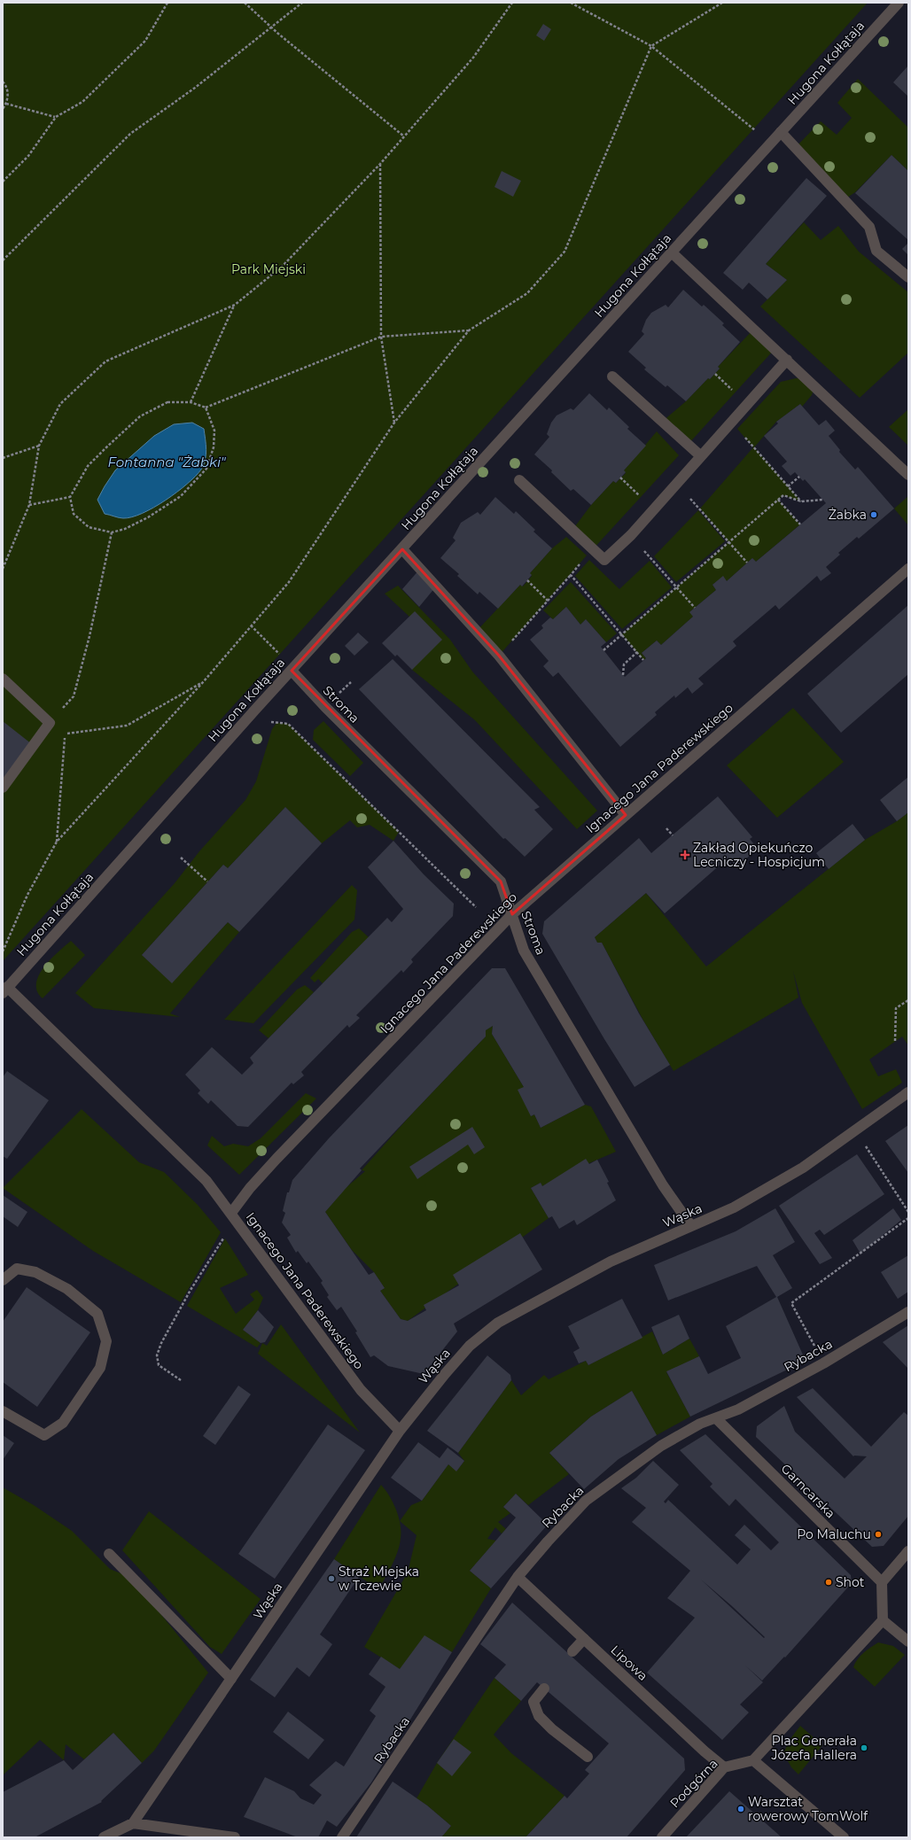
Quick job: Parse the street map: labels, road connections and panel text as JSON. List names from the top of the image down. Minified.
{"streets":{"street":["Hugona Kołłątaja","Stroma","Ignacego Jana Paderewskiego","Wąska","Rybacka","Garncarska","Lipowa","Podgórna"]},"crossings":[["Hugona Kołłątaja","Stroma"],["Stroma","Ignacego Jana Paderewskiego"],["Stroma","Wąska"],["Ignacego Jana Paderewskiego","Wąska"],["Rybacka","Garncarska"],["Rybacka","Lipowa"],["Lipowa","Podgórna"]],"water":["Fontanna \"Żabki\""],"parks":["Park Miejski"],"places":{"other":["Żabka","Po Maluchu","Straż Miejska w Tczewie","Shot","Plac Generała Józefa Hallera","Warsztat rowerowy TomWolf"],"health":["Zakład Opiekuńczo Lecniczy - Hospicjum"]}}
